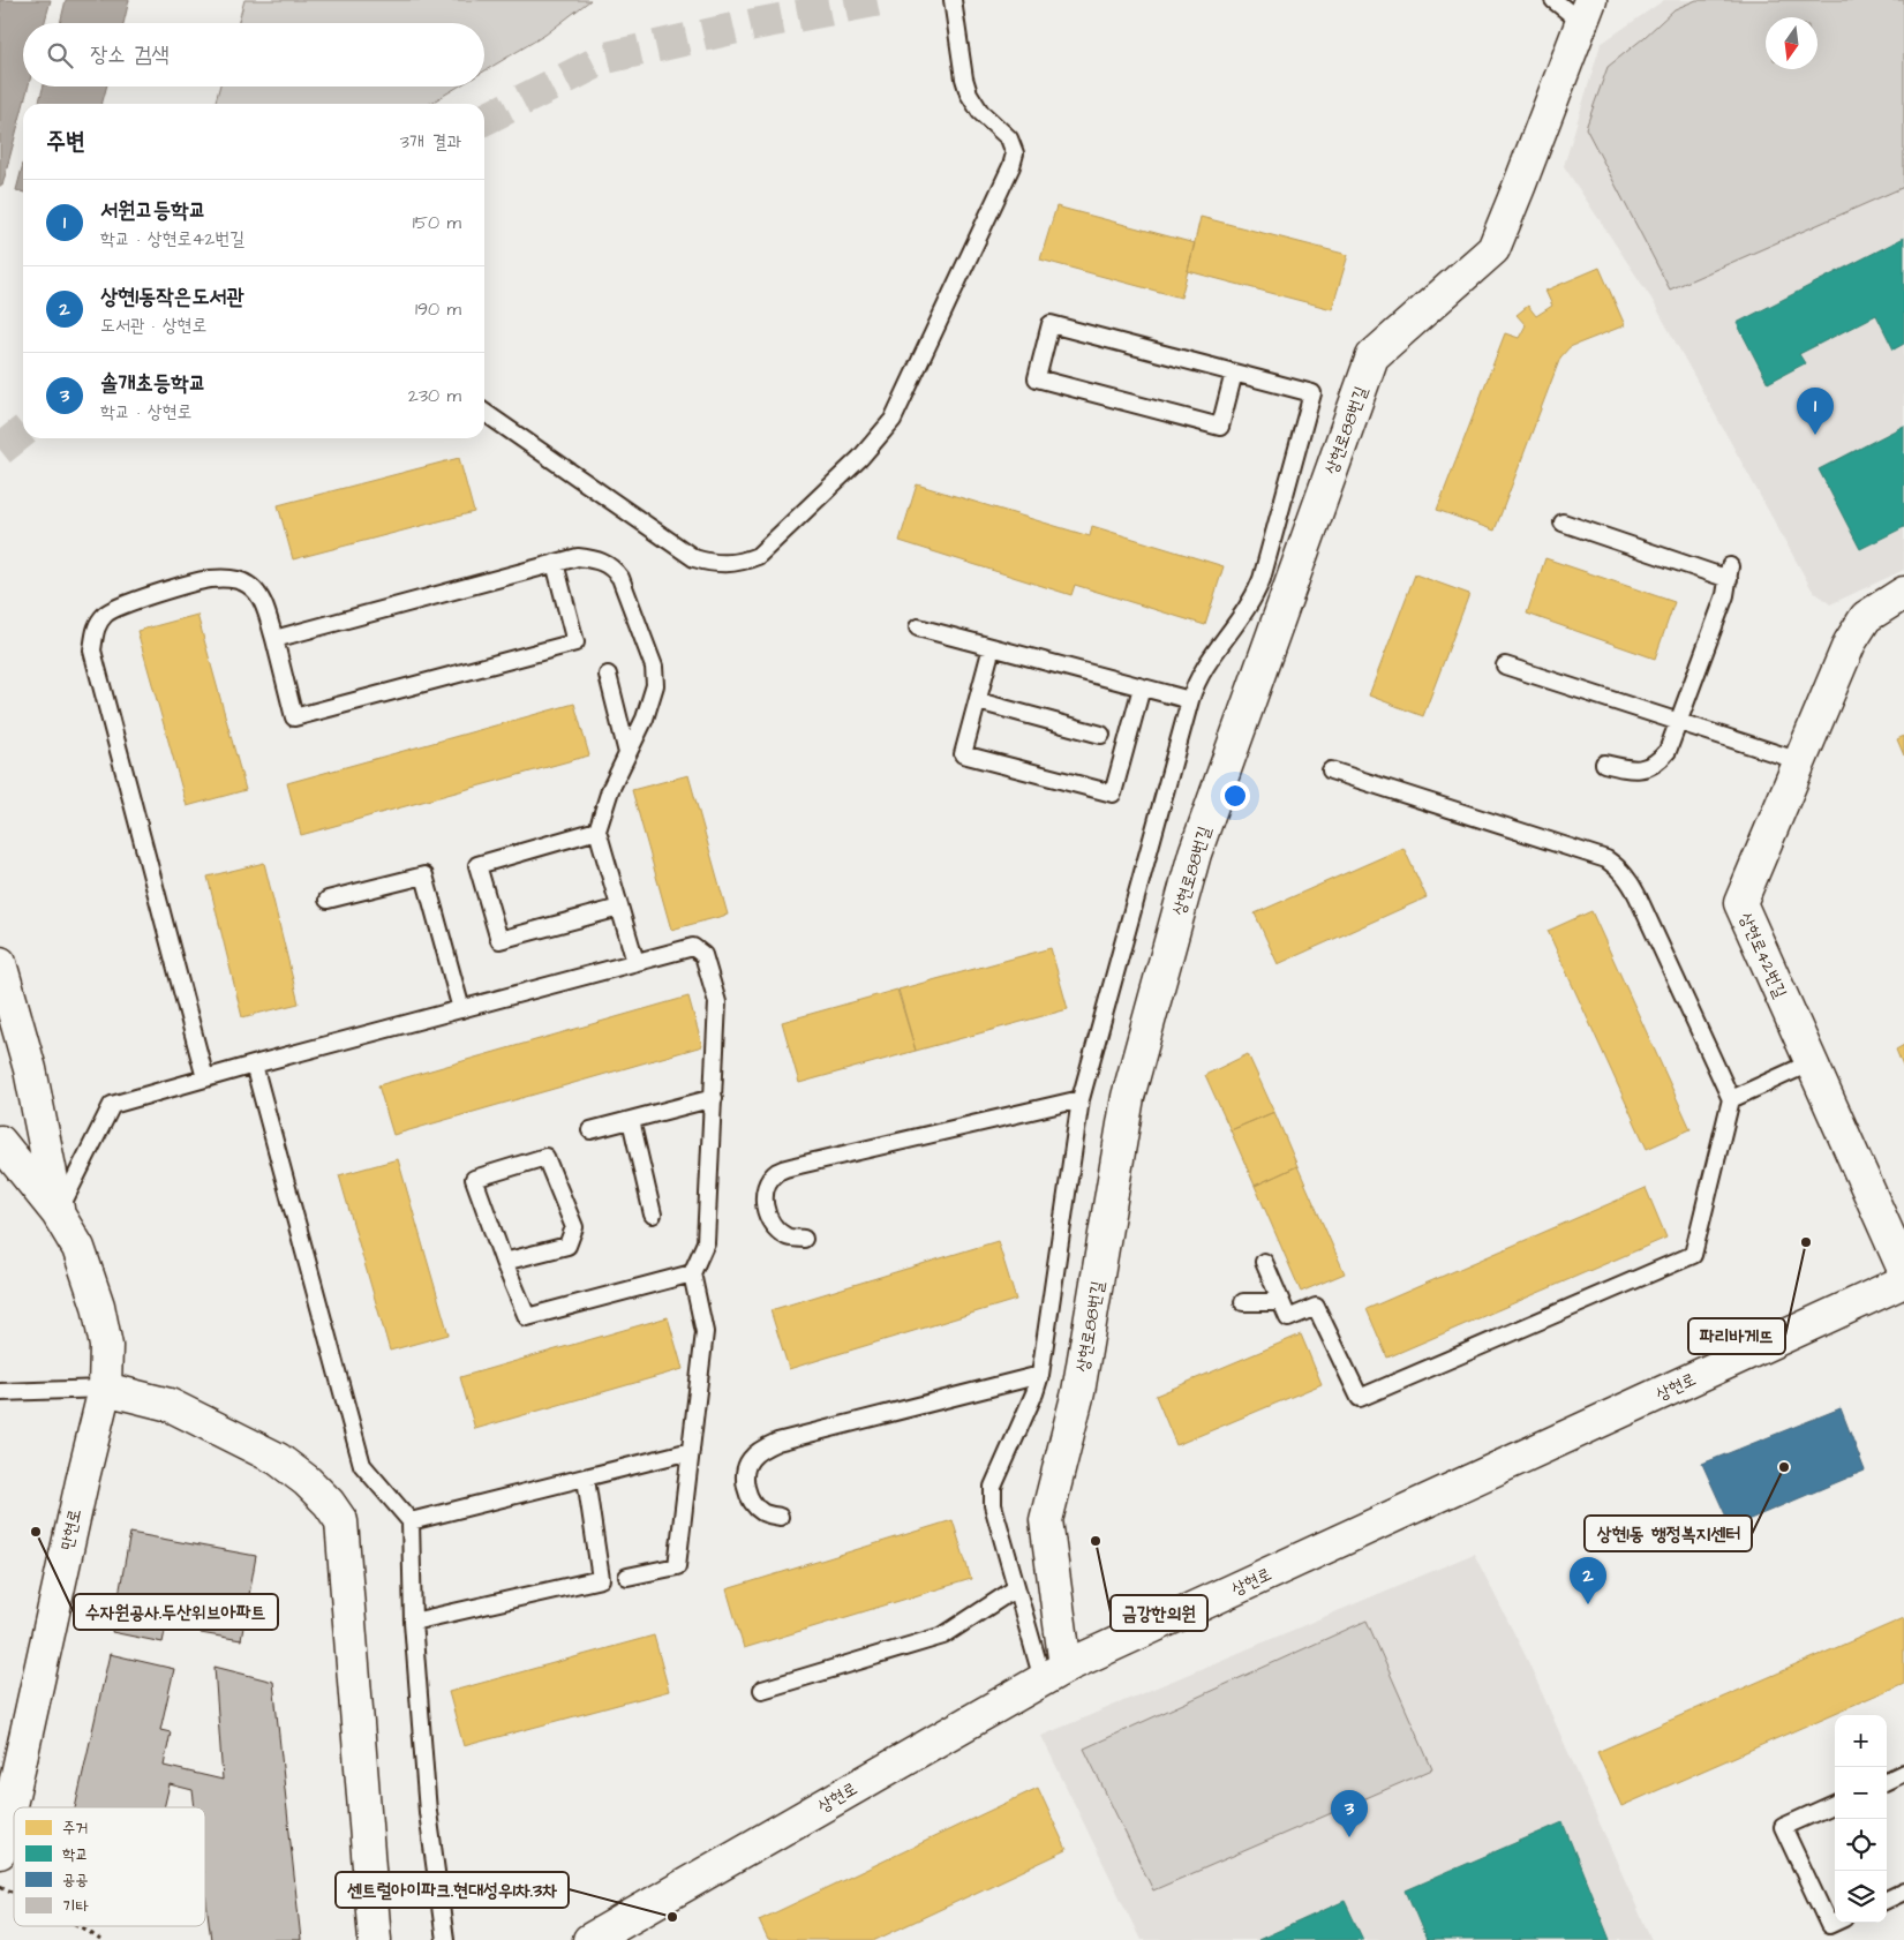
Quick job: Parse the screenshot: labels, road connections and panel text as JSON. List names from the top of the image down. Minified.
{"streets":{"street":["상현로88번길","상현로42번길","상현로","만현로"]},"crossings":[["상현로88번길","상현로"]],"places":["파리바게뜨","상현1동 행정복지센터","수자원공사.두산위브아파트","금강한의원","센트럴아이파크.현대성우1차.3차"],"legend":["주거","학교","공공","기타"],"north":"bottom","page":{"search":"장소 검색","heading":["주변","3개 결과"],"list":[{"mark":"1","name":"서원고등학교","note":"학교 · 상현로42번길","value":"150 m"},{"mark":"2","name":"상현1동작은도서관","note":"도서관 · 상현로","value":"190 m"},{"mark":"3","name":"솔개초등학교","note":"학교 · 상현로","value":"230 m"}],"pins":["1","2","3"],"map_buttons":["+","−"]}}
